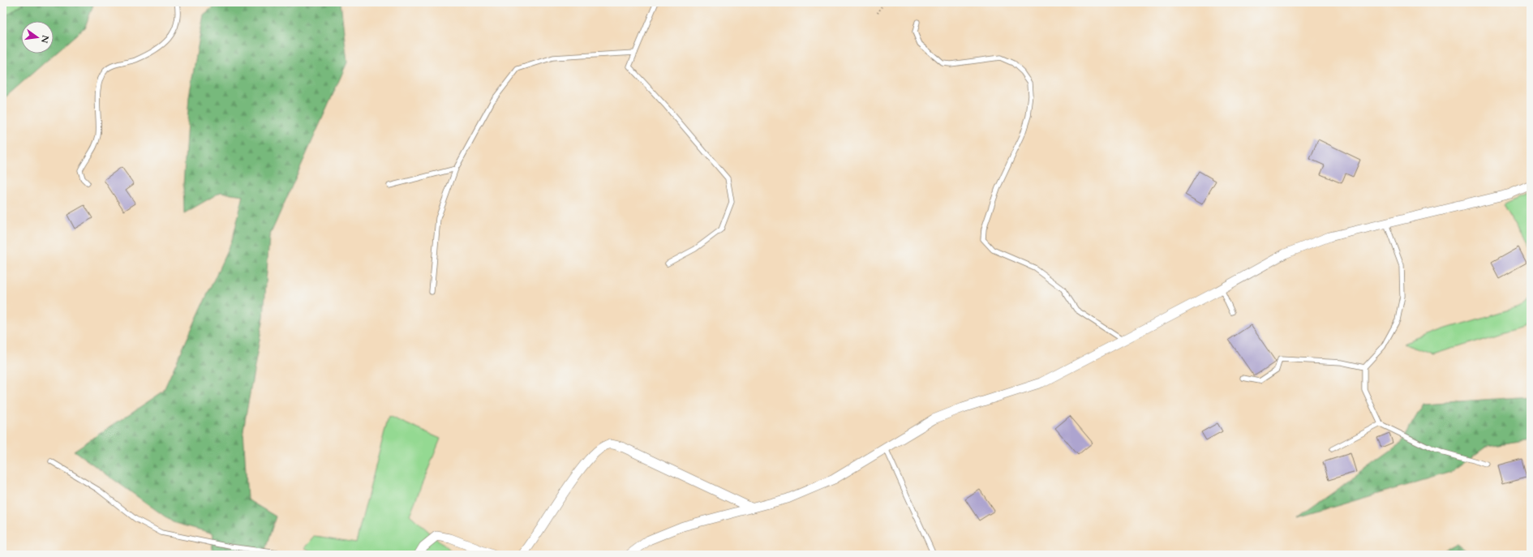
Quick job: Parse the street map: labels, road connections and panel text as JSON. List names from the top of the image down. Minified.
{"north":"right"}
